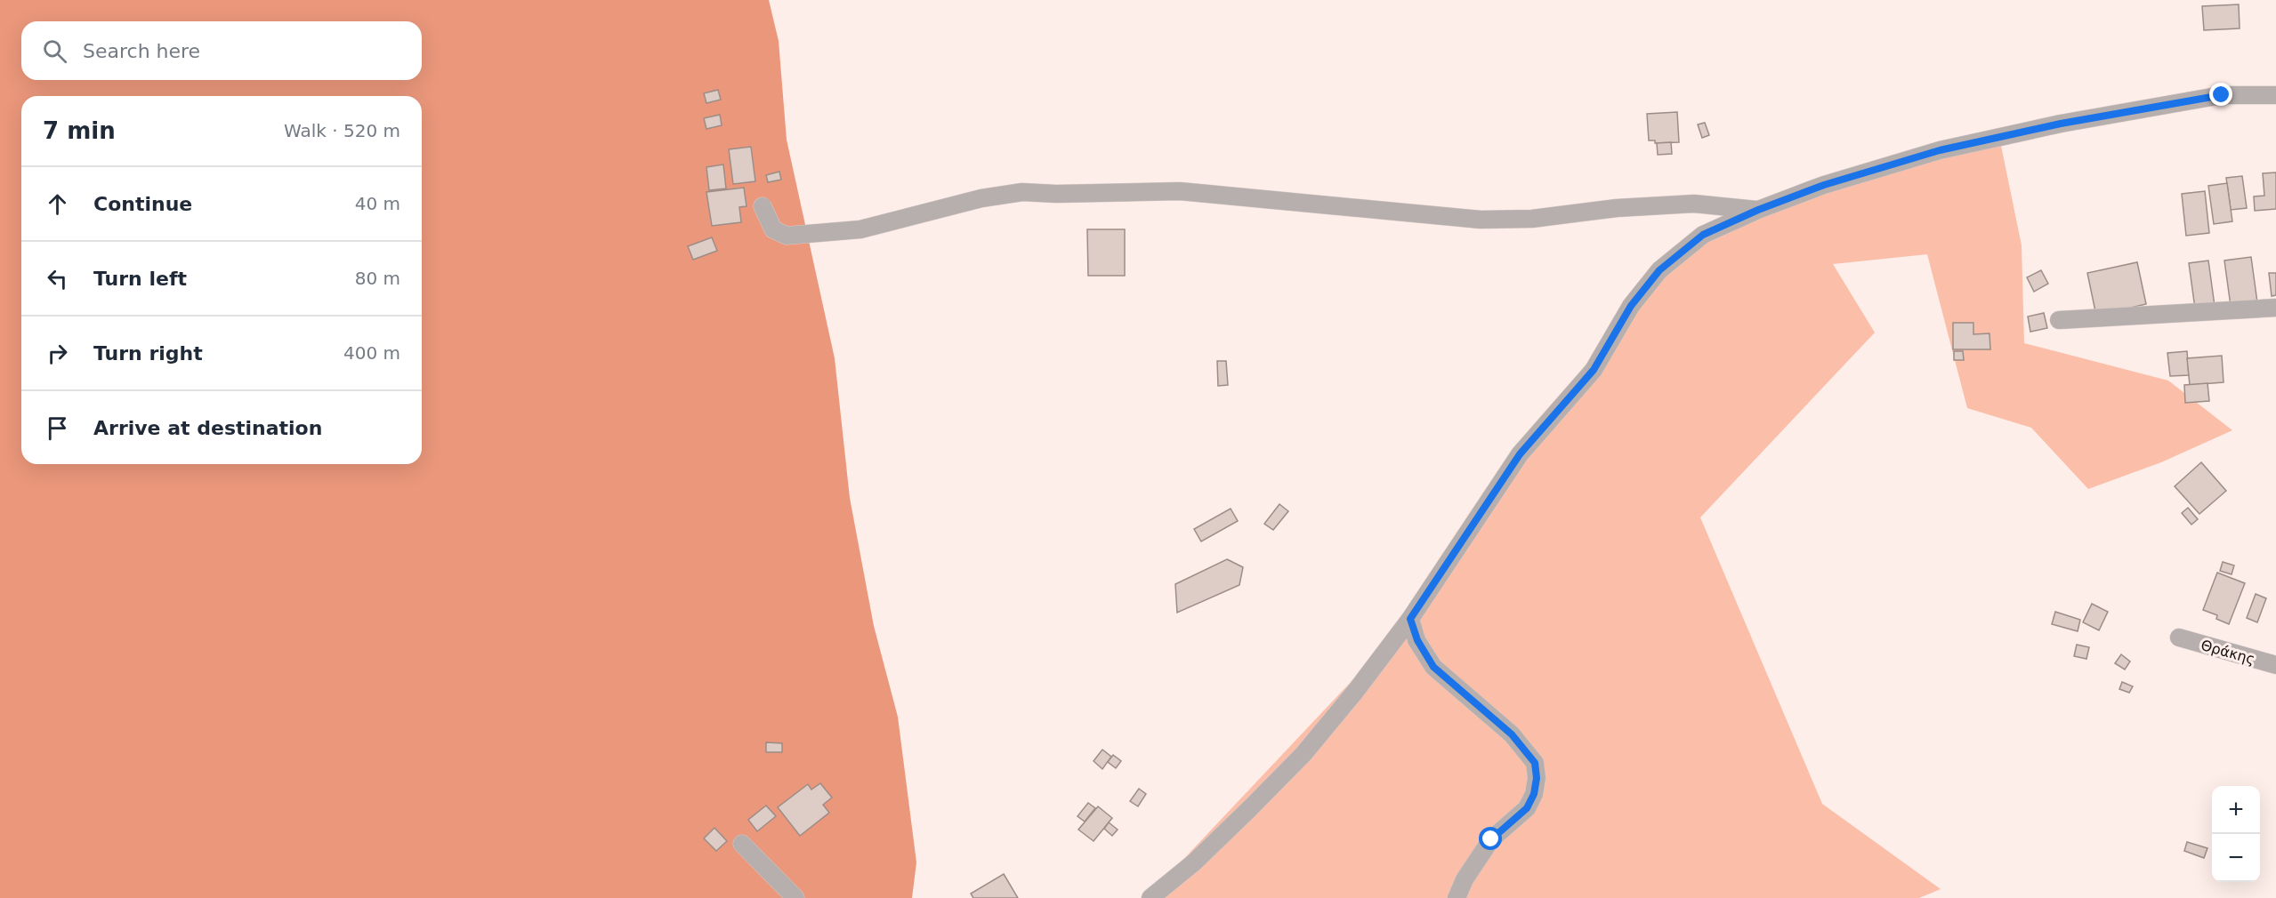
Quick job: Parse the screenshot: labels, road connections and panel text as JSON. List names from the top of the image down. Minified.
{"streets":{"street":["Θράκης"]},"page":{"search":"Search here","heading":["7 min","Walk · 520 m"],"list":[["Continue","40 m"],["Turn left","80 m"],["Turn right","400 m"],"Arrive at destination"],"map_buttons":["+","−"]}}
